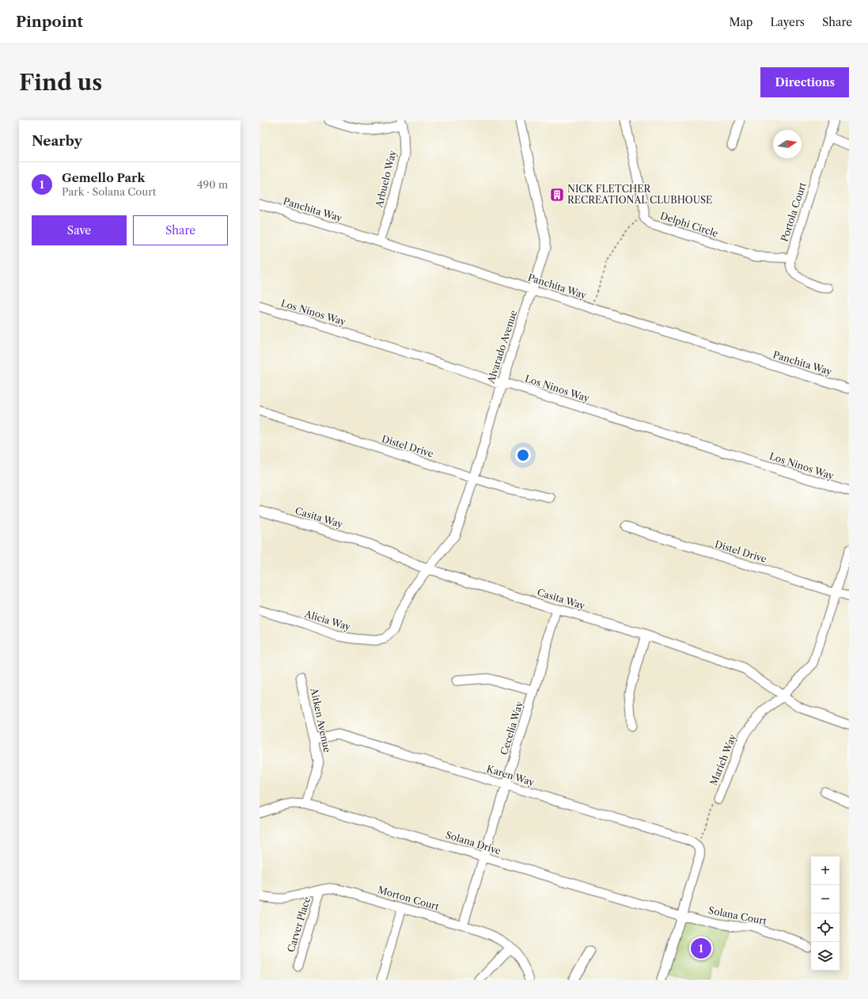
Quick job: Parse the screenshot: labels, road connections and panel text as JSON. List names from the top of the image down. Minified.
{"streets":{"street":["Arbuelo Way","Panchita Way","Portola Court","Delphi Circle","Los Ninos Way","Alvarado Avenue","Distel Drive","Casita Way","Alicia Way","Aitken Avenue","Cecelia Way","Marich Way","Karen Way","Solana Drive","Morton Court","Solana Court","Carver Place"]},"crossings":[["Arbuelo Way","Panchita Way"],["Panchita Way","Alvarado Avenue"],["Portola Court","Delphi Circle"],["Los Ninos Way","Alvarado Avenue"],["Alvarado Avenue","Distel Drive"],["Alvarado Avenue","Casita Way"],["Alvarado Avenue","Alicia Way"],["Distel Drive","Marich Way"],["Casita Way","Alicia Way"],["Casita Way","Cecelia Way"],["Casita Way","Marich Way"],["Aitken Avenue","Karen Way"],["Aitken Avenue","Solana Drive"],["Cecelia Way","Karen Way"],["Cecelia Way","Solana Drive"],["Cecelia Way","Morton Court"],["Marich Way","Karen Way"],["Solana Drive","Solana Court"],["Morton Court","Carver Place"]],"places":{"building":["NICK FLETCHER RECREATIONAL CLUBHOUSE"]},"north":"right","page":{"header":"Pinpoint","nav":["Map","Layers","Share"],"buttons":["Directions",["Save","Share"]],"title":"Find us","heading":"Nearby","list":[{"mark":"1","name":"Gemello Park","note":"Park · Solana Court","value":"490 m"}],"map_buttons":["+","−"],"pins":"1"}}
